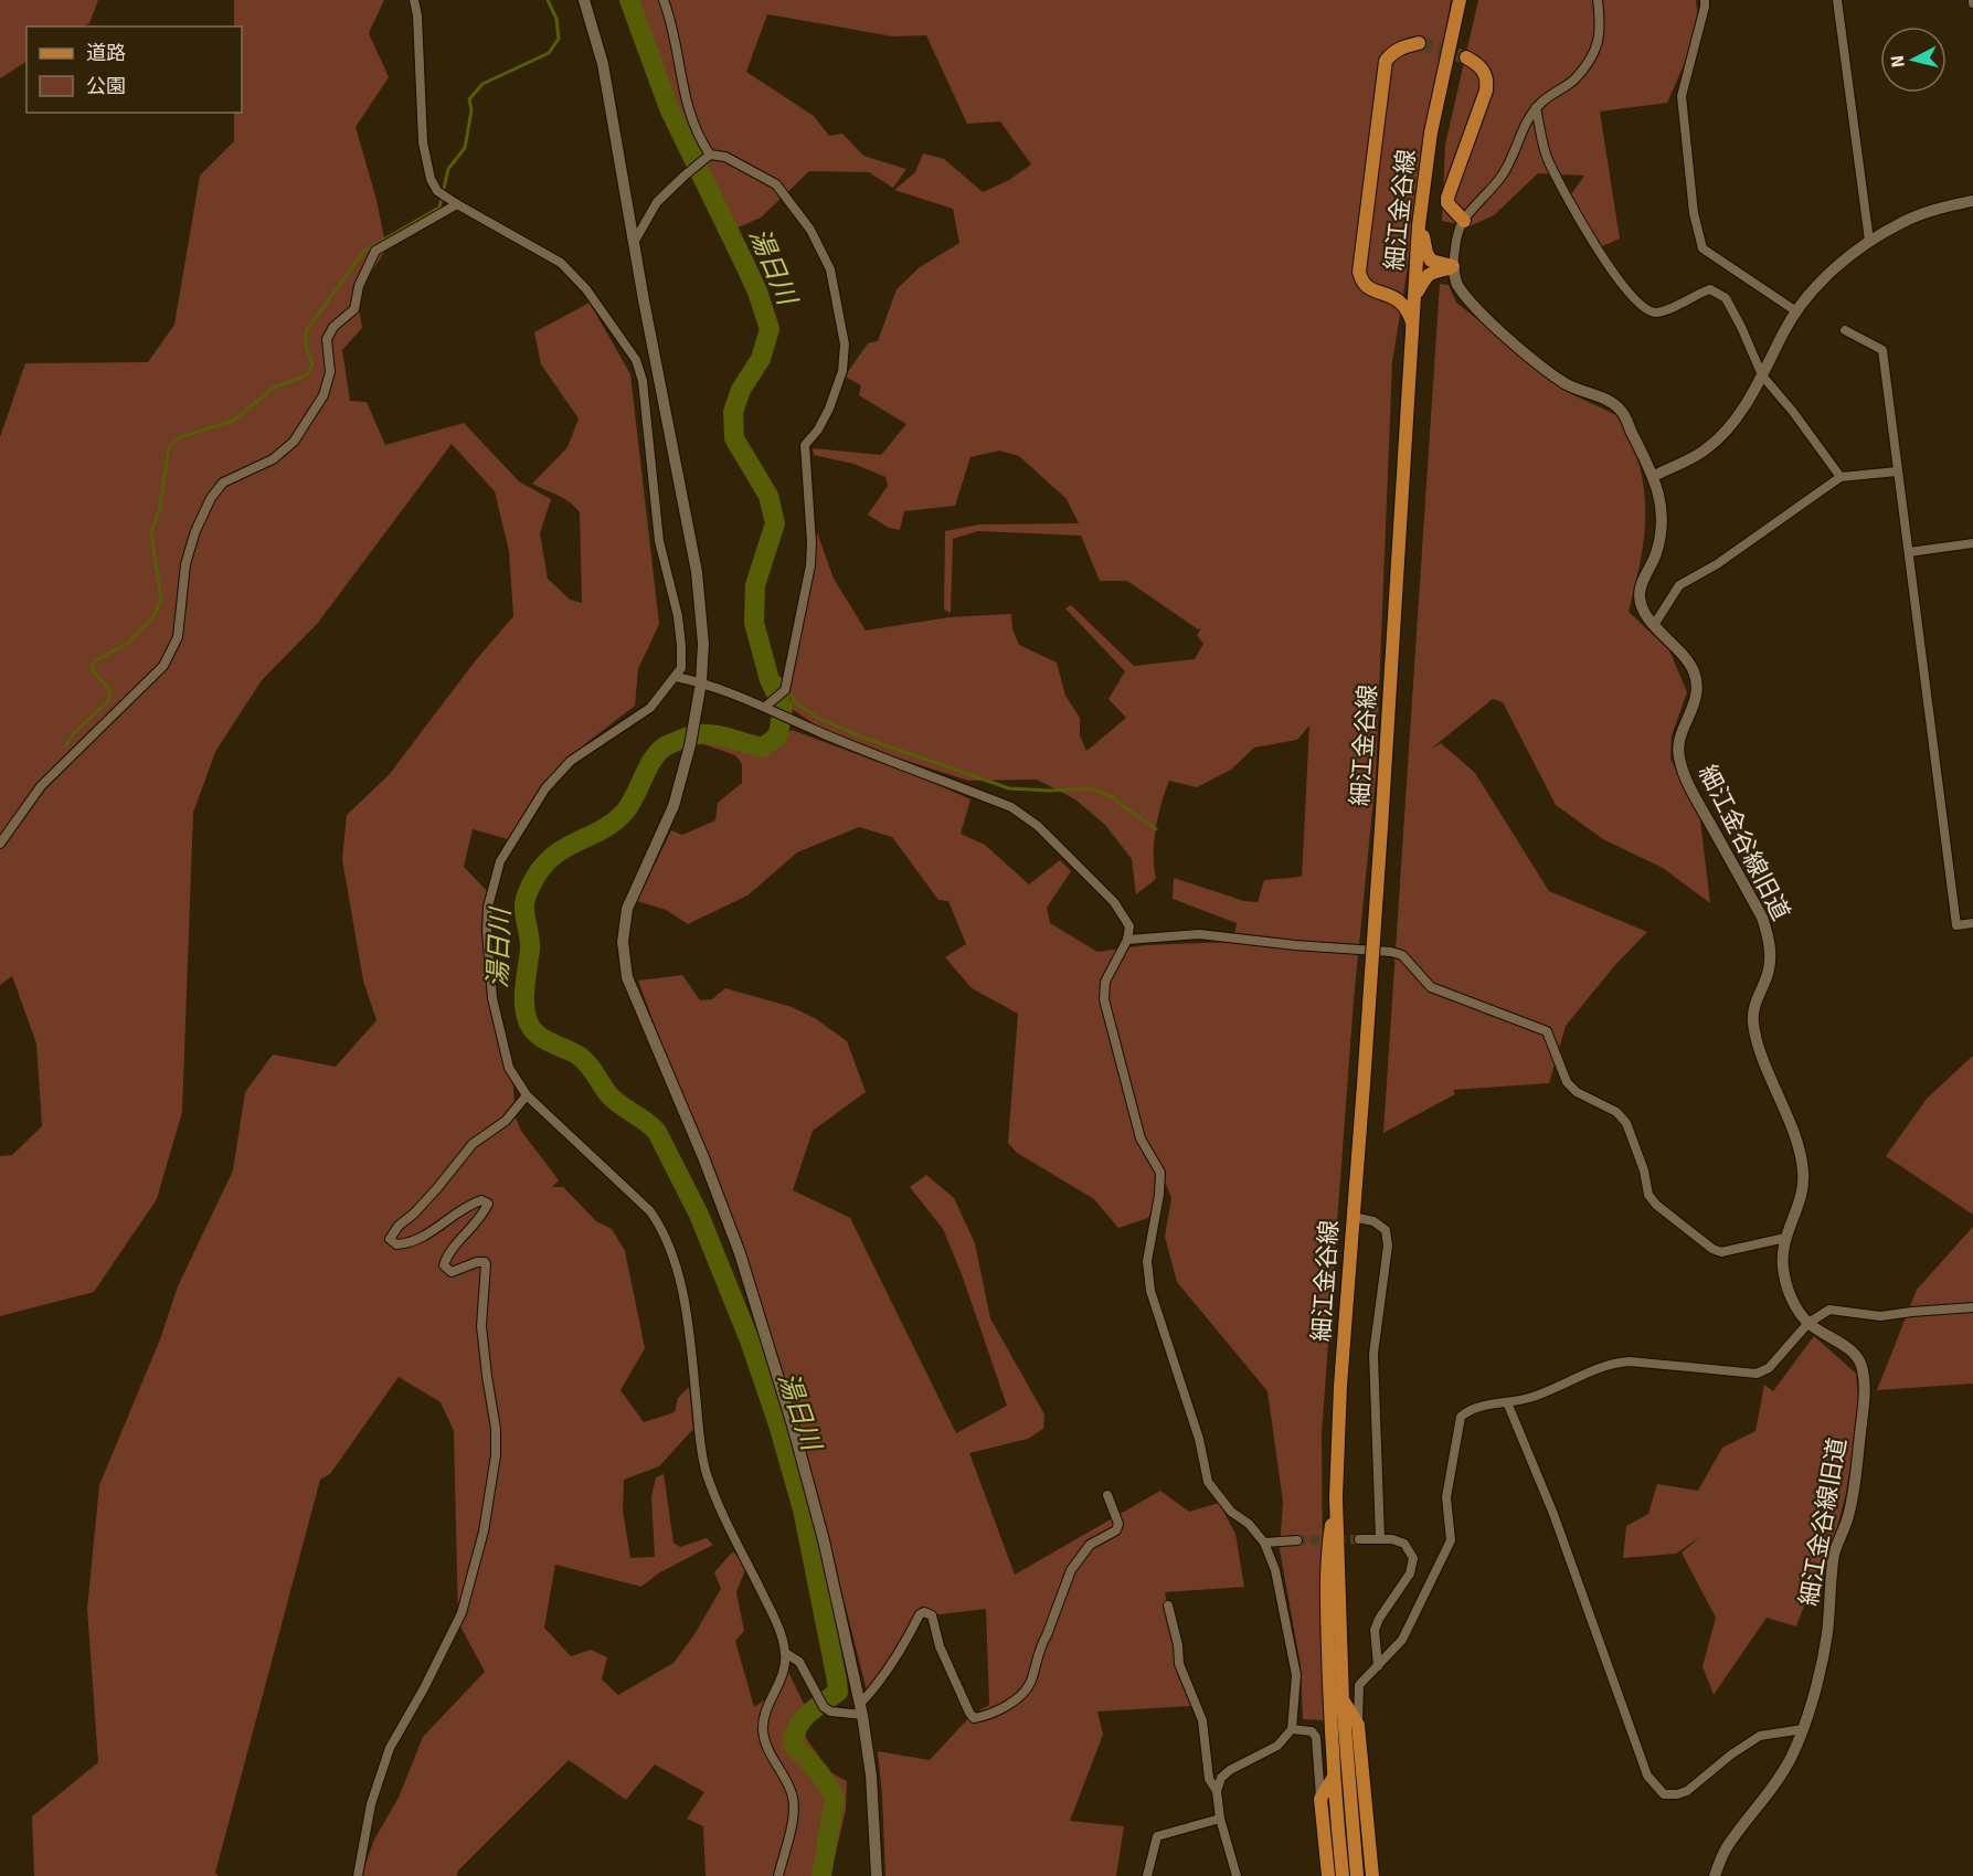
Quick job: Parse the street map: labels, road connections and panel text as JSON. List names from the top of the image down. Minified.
{"streets":{"main road":["細江金谷線"],"street":["細江金谷線旧道"]},"water":["湯日川"],"legend":["道路","公園"],"north":"left"}
